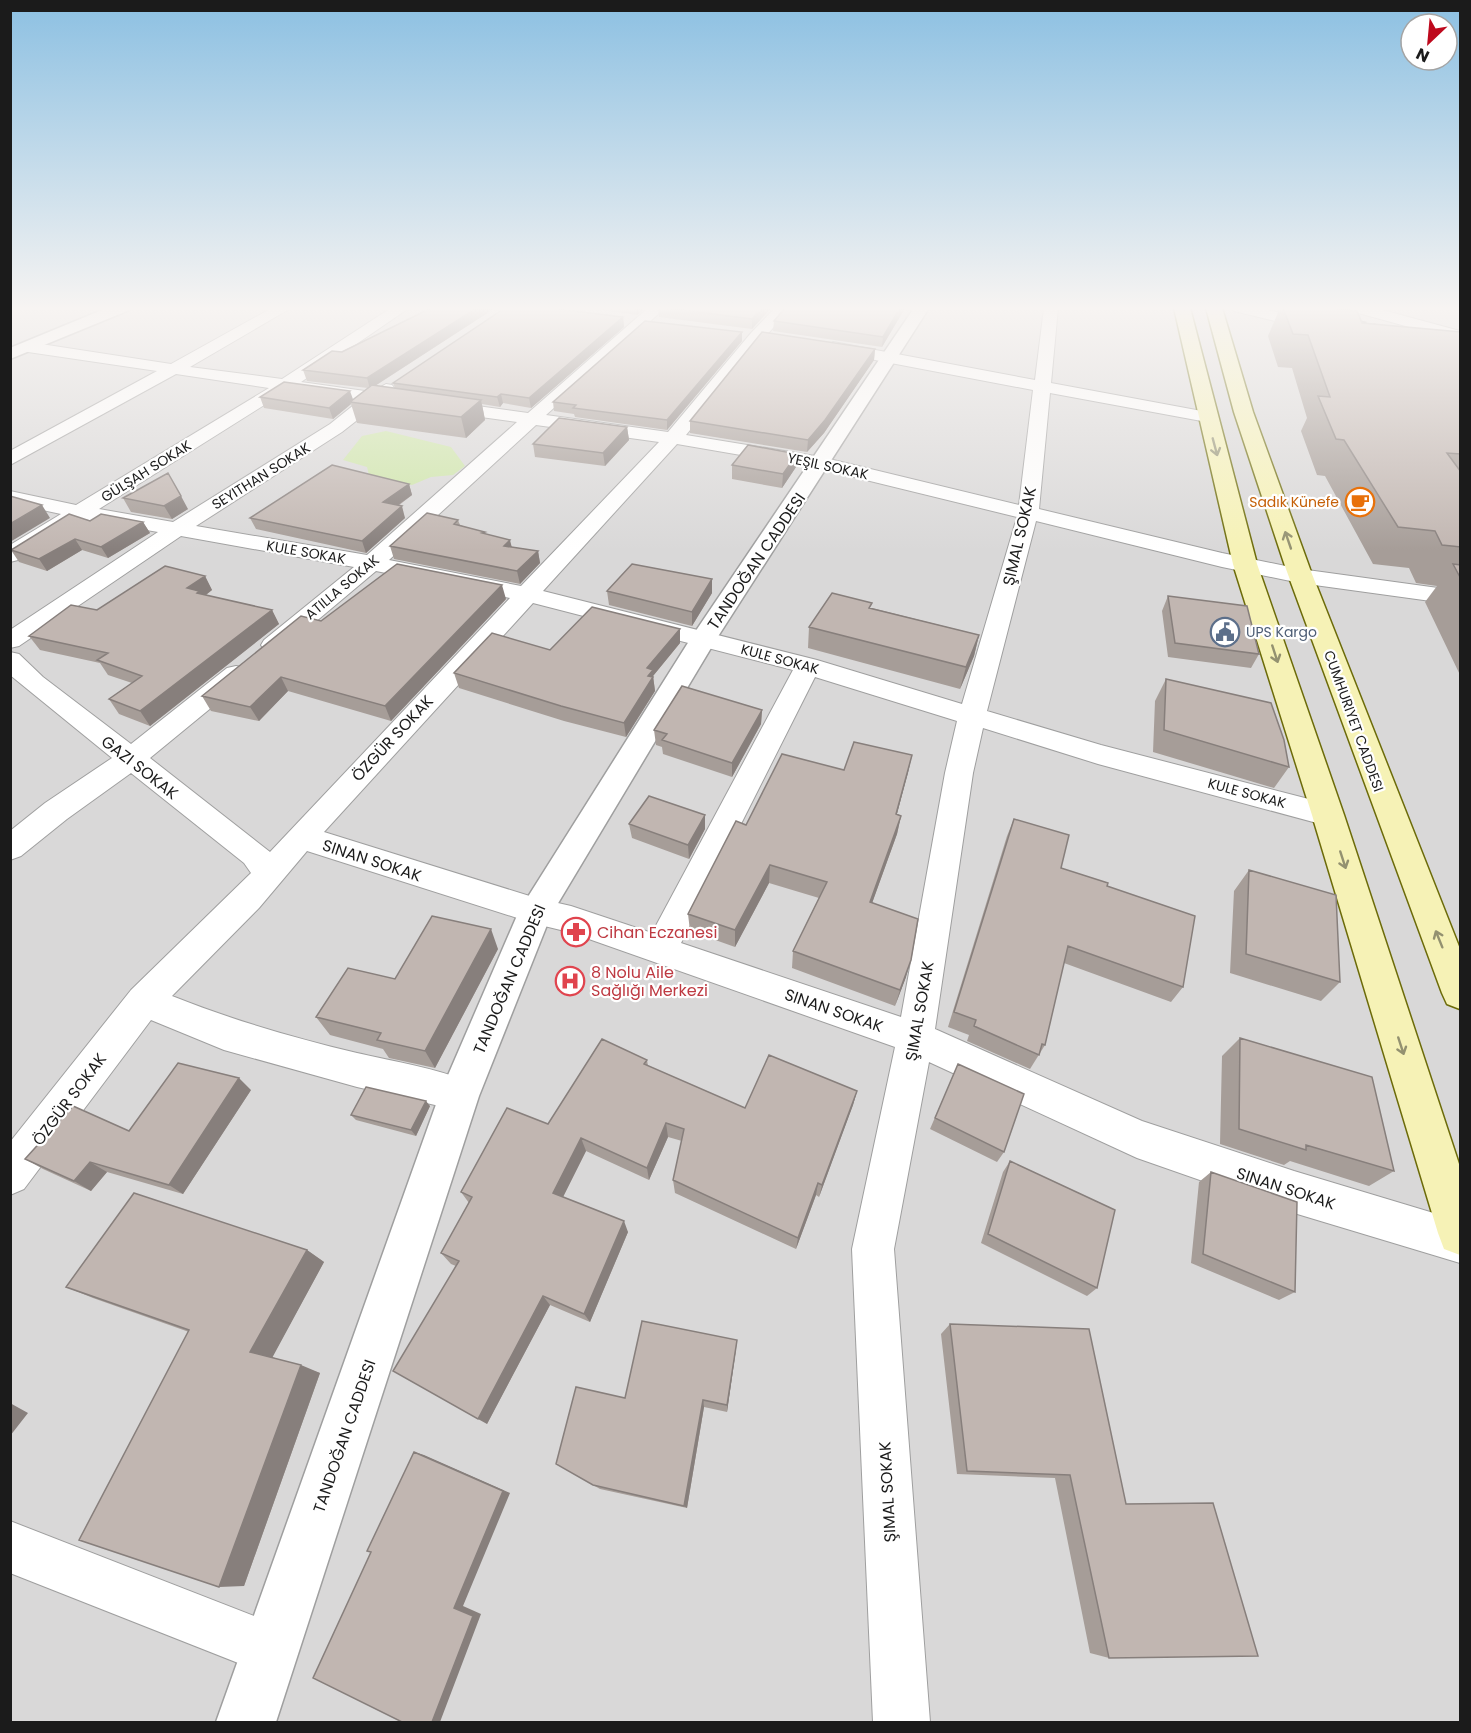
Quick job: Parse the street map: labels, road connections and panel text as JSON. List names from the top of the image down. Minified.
{"streets":{"main road":["CUMHURIYET CADDESI"],"street":["YEŞIL SOKAK","GÜLŞAH SOKAK","SEYITHAN SOKAK","ŞIMAL SOKAK","KULE SOKAK","TANDOĞAN CADDESI","ATILLA SOKAK","ÖZGÜR SOKAK","GAZI SOKAK","SINAN SOKAK"]},"crossings":[["YEŞIL SOKAK","SEYITHAN SOKAK"],["YEŞIL SOKAK","ŞIMAL SOKAK"],["YEŞIL SOKAK","TANDOĞAN CADDESI"],["YEŞIL SOKAK","ATILLA SOKAK"],["YEŞIL SOKAK","CUMHURIYET CADDESI"],["YEŞIL SOKAK","ÖZGÜR SOKAK"],["GÜLŞAH SOKAK","KULE SOKAK"],["SEYITHAN SOKAK","KULE SOKAK"],["ŞIMAL SOKAK","KULE SOKAK"],["ŞIMAL SOKAK","SINAN SOKAK"],["KULE SOKAK","TANDOĞAN CADDESI"],["KULE SOKAK","ATILLA SOKAK"],["KULE SOKAK","ÖZGÜR SOKAK"],["TANDOĞAN CADDESI","SINAN SOKAK"],["ATILLA SOKAK","GAZI SOKAK"],["ÖZGÜR SOKAK","GAZI SOKAK"],["ÖZGÜR SOKAK","SINAN SOKAK"]],"places":{"cafe":["Sadık Künefe"],"public building":["UPS Kargo"],"pharmacy":["Cihan Eczanesi"],"hospital":["8 Nolu Aile Sağlığı Merkezi"]},"north":"bottom left"}
